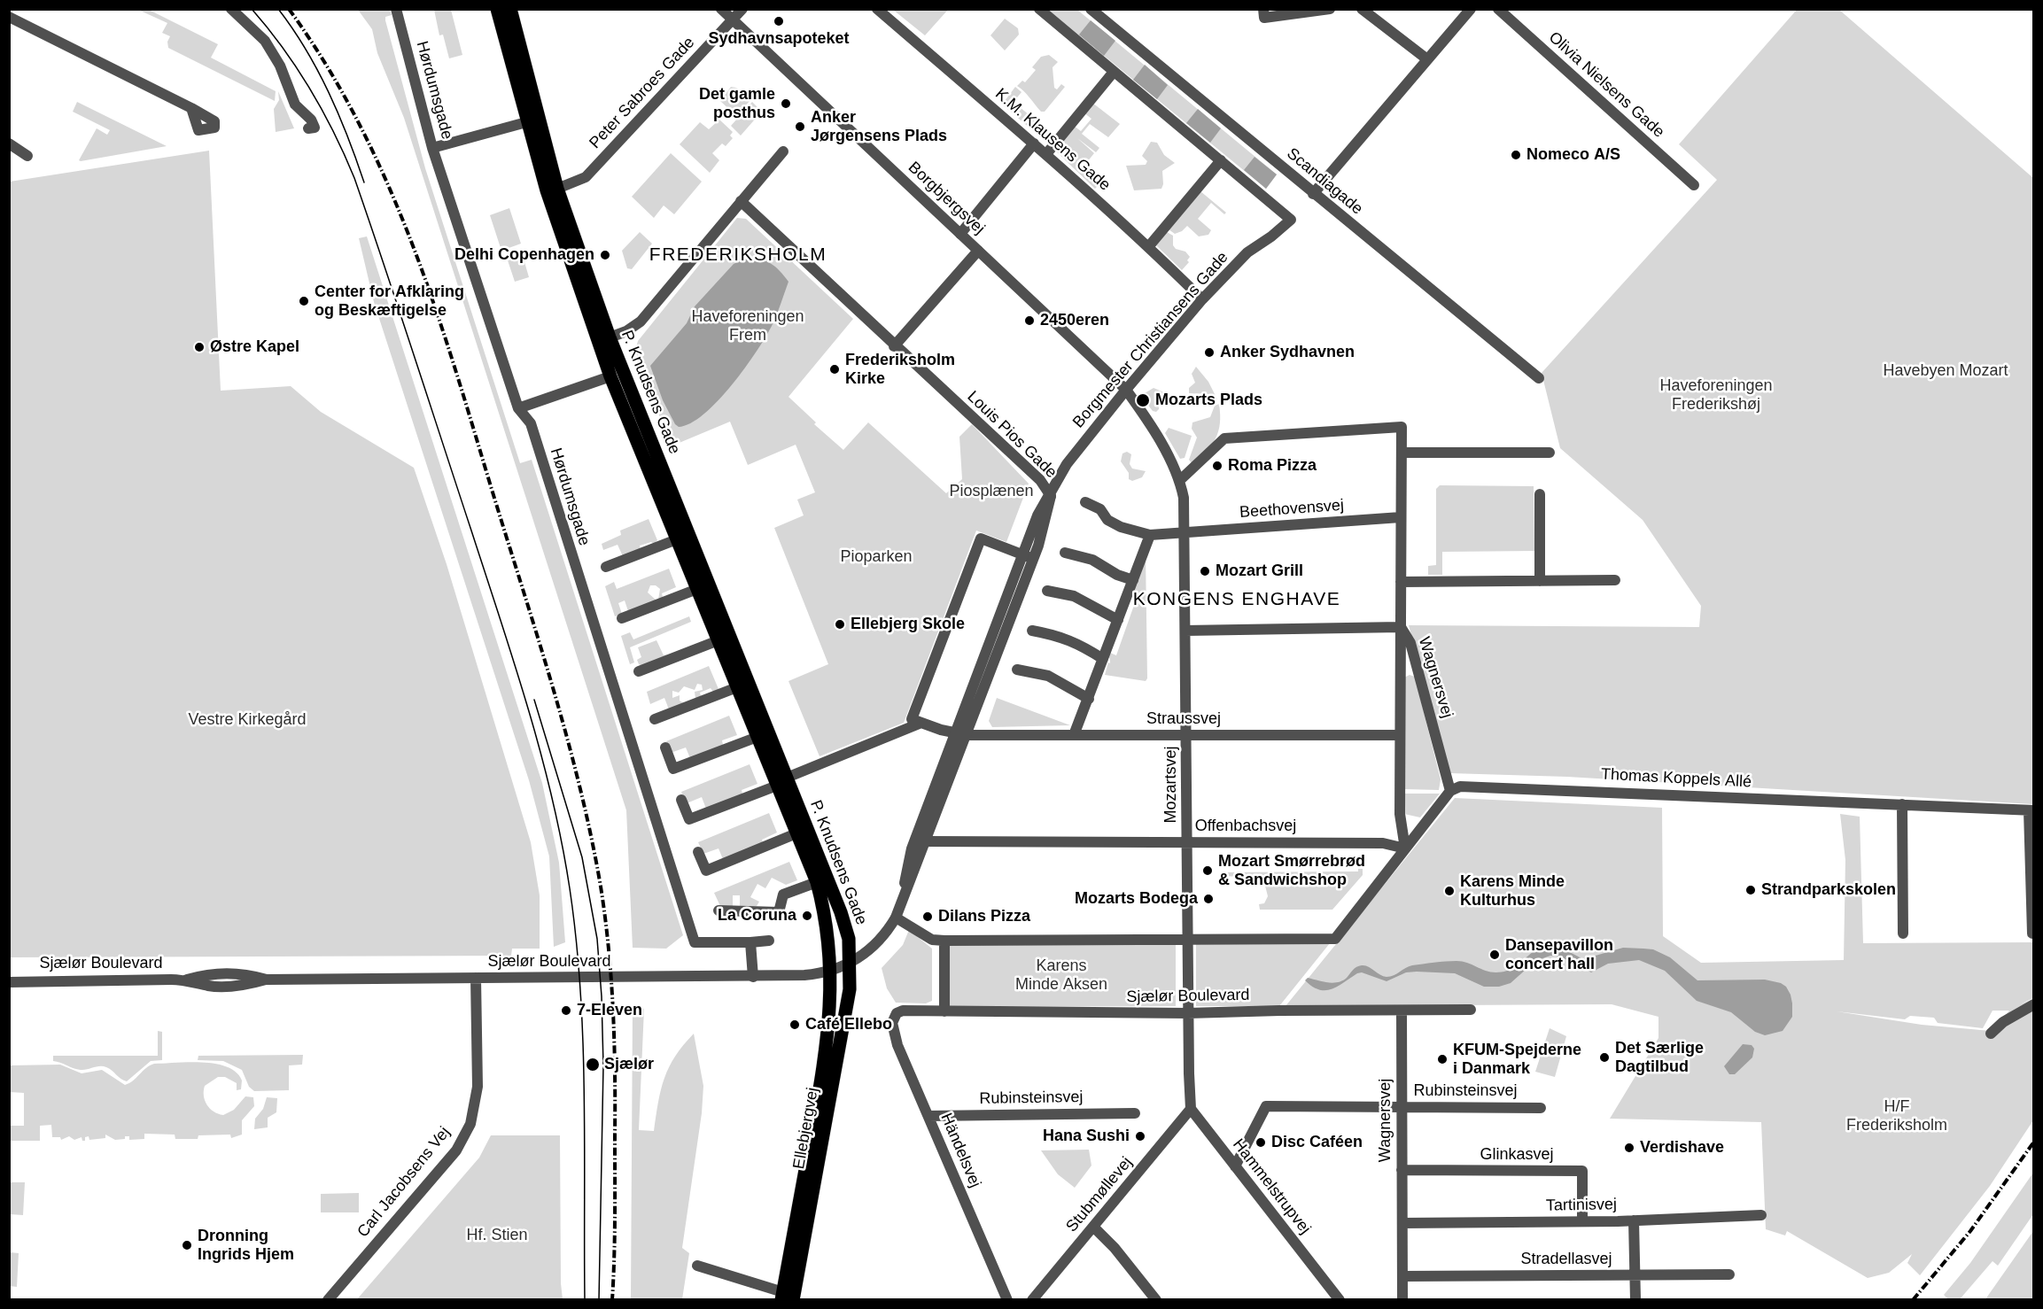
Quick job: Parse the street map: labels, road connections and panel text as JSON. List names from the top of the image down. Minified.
{"streets":{"main road":["P. Knudsens Gade","Ellebjergvej"],"street":["Olivia Nielsens Gade","Hørdumsgade","Peter Sabroes Gade","K.M. Klausens Gade","Scandiagade","Borgbjergsvej","Borgmester Christiansens Gade","Louis Pios Gade","Beethovensvej","Wagnersvej","Straussvej","Thomas Koppels Allé","Mozartsvej","Offenbachsvej","Sjælør Boulevard","Rubinsteinsvej","Händelsvej","Glinkasvej","Carl Jacobsens Vej","Hammelstrupvej","Stubmøllevej","Tartinisvej","Stradellasvej"]},"crossings":[["Peter Sabroes Gade","Borgbjergsvej"],["Peter Sabroes Gade","P. Knudsens Gade"],["K.M. Klausens Gade","Borgmester Christiansens Gade"],["Borgbjergsvej","Borgmester Christiansens Gade"],["Borgmester Christiansens Gade","P. Knudsens Gade"],["Borgmester Christiansens Gade","Louis Pios Gade"],["Borgmester Christiansens Gade","Straussvej"],["Borgmester Christiansens Gade","Offenbachsvej"],["Borgmester Christiansens Gade","Sjælør Boulevard"],["Borgmester Christiansens Gade","Ellebjergvej"],["P. Knudsens Gade","Sjælør Boulevard"],["P. Knudsens Gade","Ellebjergvej"],["Beethovensvej","Wagnersvej"],["Beethovensvej","Mozartsvej"],["Wagnersvej","Straussvej"],["Wagnersvej","Thomas Koppels Allé"],["Wagnersvej","Mozartsvej"],["Wagnersvej","Offenbachsvej"],["Wagnersvej","Sjælør Boulevard"],["Wagnersvej","Rubinsteinsvej"],["Wagnersvej","Glinkasvej"],["Wagnersvej","Tartinisvej"],["Wagnersvej","Stradellasvej"],["Straussvej","Mozartsvej"],["Mozartsvej","Offenbachsvej"],["Mozartsvej","Sjælør Boulevard"],["Mozartsvej","Hammelstrupvej"],["Mozartsvej","Stubmøllevej"],["Sjælør Boulevard","Ellebjergvej"],["Sjælør Boulevard","Händelsvej"],["Sjælør Boulevard","Carl Jacobsens Vej"],["Rubinsteinsvej","Händelsvej"],["Rubinsteinsvej","Hammelstrupvej"],["Glinkasvej","Tartinisvej"],["Hammelstrupvej","Stubmøllevej"]],"districts":["FREDERIKSHOLM","KONGENS ENGHAVE"],"parks":["Haveforeningen Frem","Havebyen Mozart","Haveforeningen Frederikshøj","Piosplænen","Pioparken","Vestre Kirkegård","Karens Minde Aksen","H/F Frederiksholm","Hf. Stien"],"places":["Sydhavnsapoteket","Det gamle posthus","Anker Jørgensens Plads","Nomeco A/S","Delhi Copenhagen","Center for Afklaring og Beskæftigelse","2450eren","Østre Kapel","Anker Sydhavnen","Frederiksholm Kirke","Mozarts Plads","Roma Pizza","Mozart Grill","Ellebjerg Skole","Mozart Smørrebrød & Sandwichshop","Strandparkskolen","Karens Minde Kulturhus","Mozarts Bodega","La Coruna","Dilans Pizza","Dansepavillon concert hall","7-Eleven","Café Ellebo","Det Særlige Dagtilbud","KFUM-Spejderne i Danmark","Sjælør","Hana Sushi","Disc Caféen","Verdishave","Dronning Ingrids Hjem"]}
